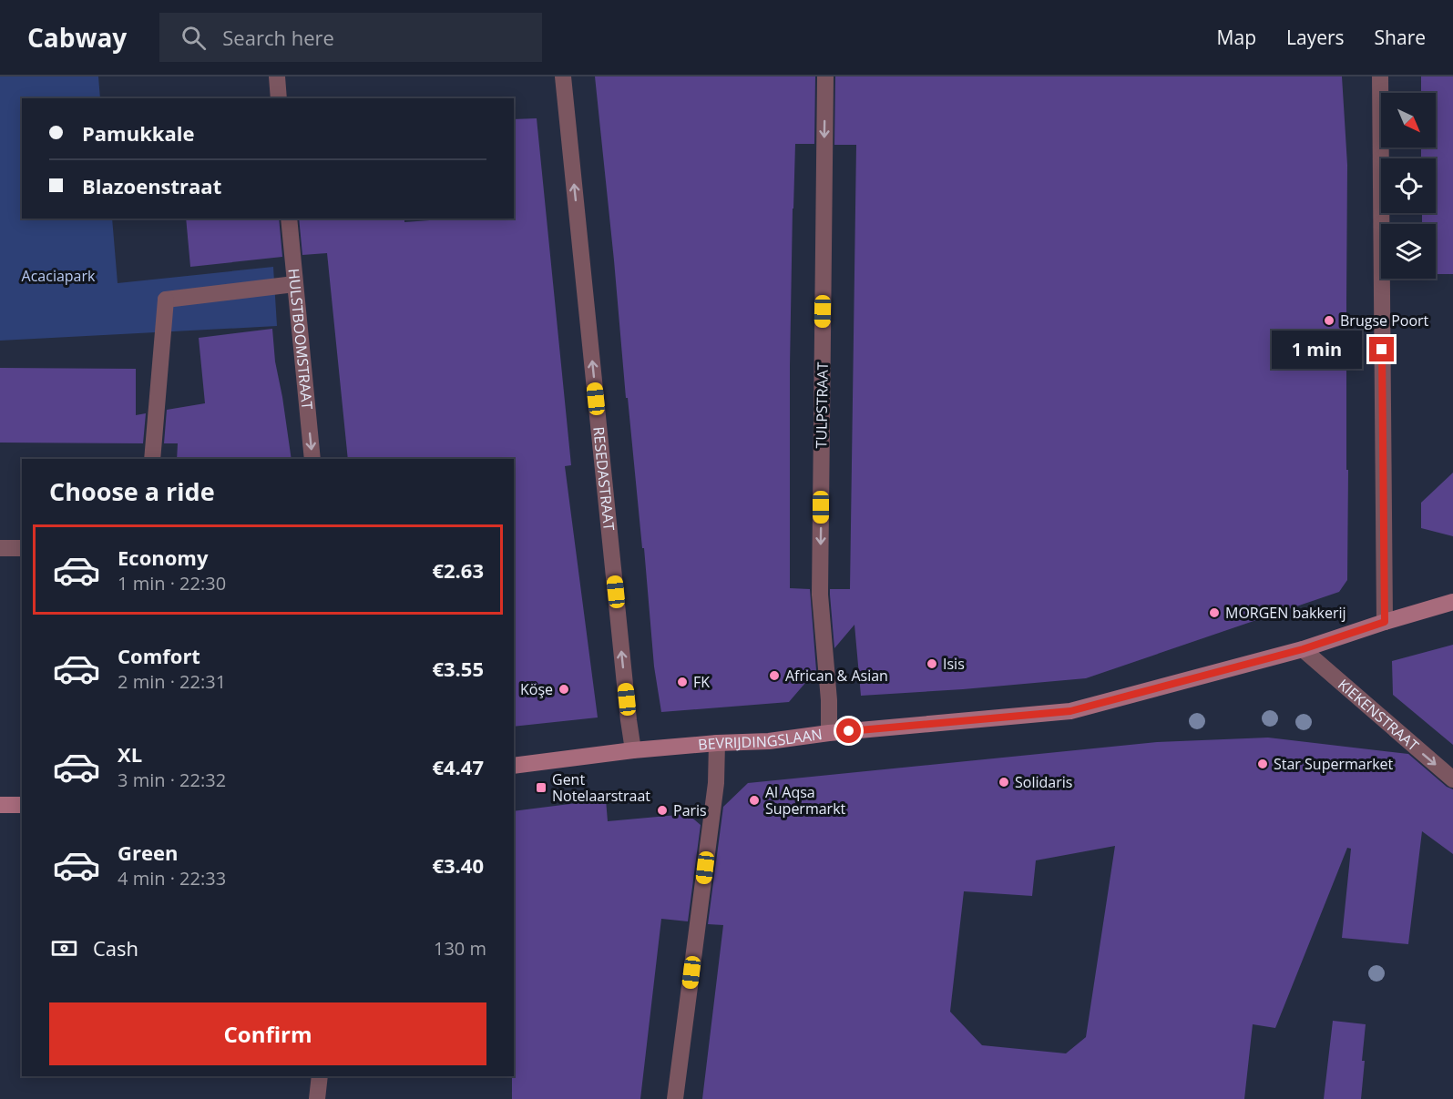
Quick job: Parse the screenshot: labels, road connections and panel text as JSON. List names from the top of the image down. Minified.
{"streets":{"street":["HULSTBOOMSTRAAT","TULPSTRAAT","RESEDASTRAAT","KIEKENSTRAAT","BEVRIJDINGSLAAN"]},"crossings":[["TULPSTRAAT","BEVRIJDINGSLAAN"],["RESEDASTRAAT","BEVRIJDINGSLAAN"],["KIEKENSTRAAT","BEVRIJDINGSLAAN"]],"one_way":["HULSTBOOMSTRAAT","TULPSTRAAT","RESEDASTRAAT","KIEKENSTRAAT"],"parks":["Acaciapark"],"places":{"other":["Brugse Poort","MORGEN bakkerij","Isis","African & Asian","FK","Köşe","Star Supermarket","Solidaris","Al Aqsa Supermarkt","Paris"],"transit":["Gent Notelaarstraat"]},"north":"bottom right","page":{"header":"Cabway","search":"Search here","nav":["Map","Layers","Share"],"banner":["Pamukkale","Blazoenstraat"],"bubble":"1 min","heading":"Choose a ride","list":[{"name":"Economy","note":"1 min · 22:30","value":"€2.63"},{"name":"Comfort","note":"2 min · 22:31","value":"€3.55"},{"name":"XL","note":"3 min · 22:32","value":"€4.47"},{"name":"Green","note":"4 min · 22:33","value":"€3.40"}],"pay":["Cash","130 m"],"buttons":"Confirm"}}
